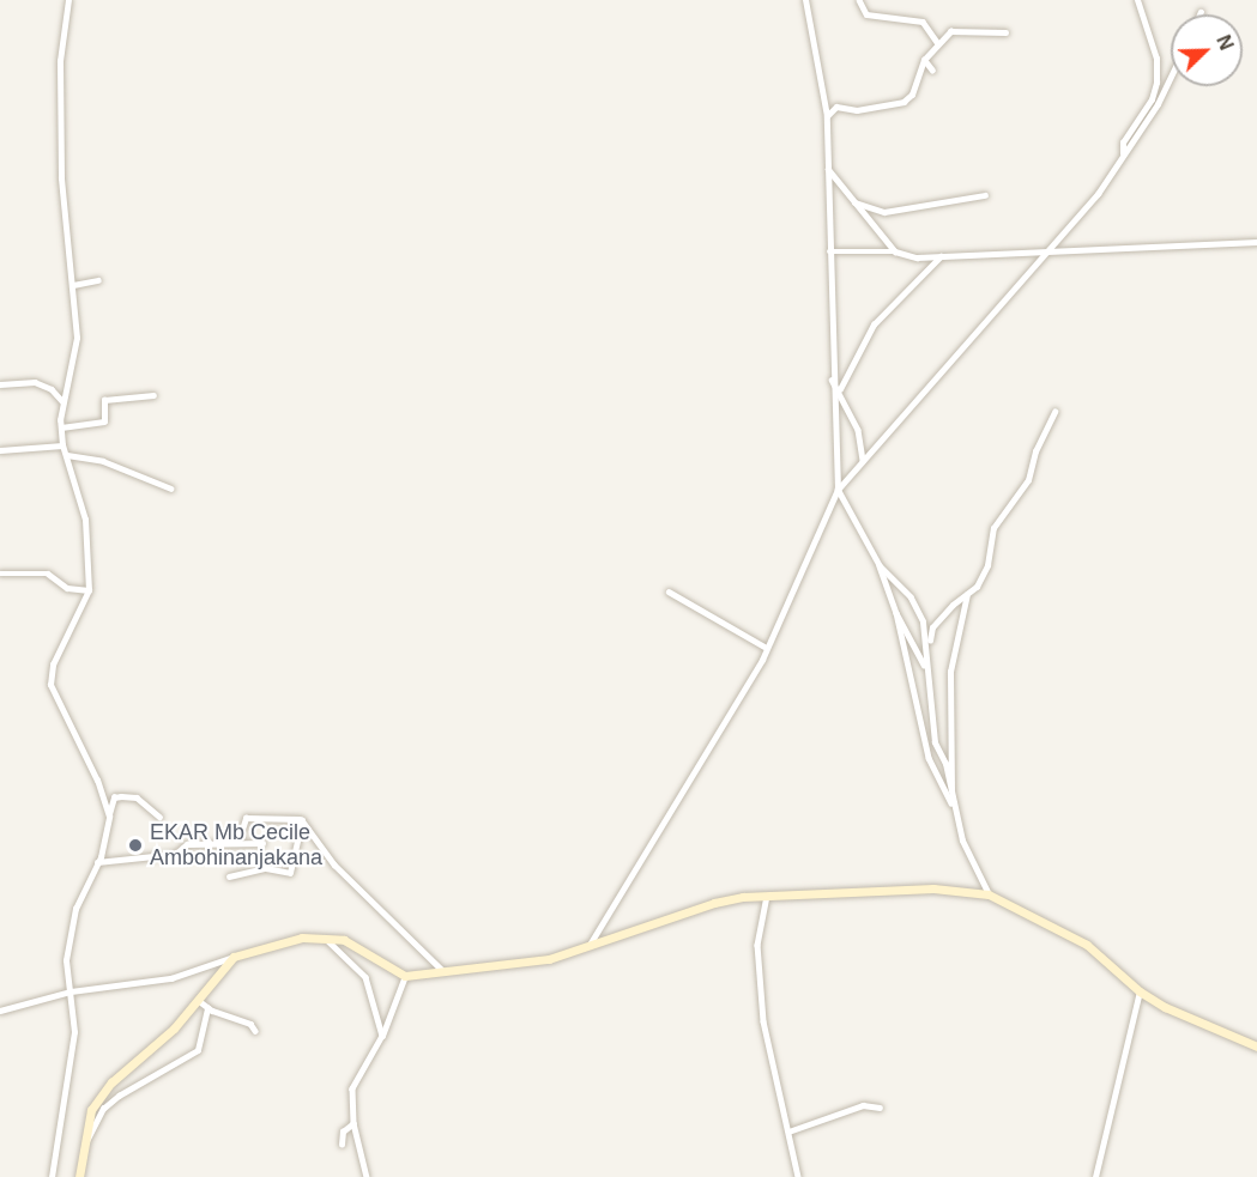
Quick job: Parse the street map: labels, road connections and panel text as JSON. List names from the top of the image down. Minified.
{"places":["EKAR Mb Cecile Ambohinanjakana"],"north":"top right"}
